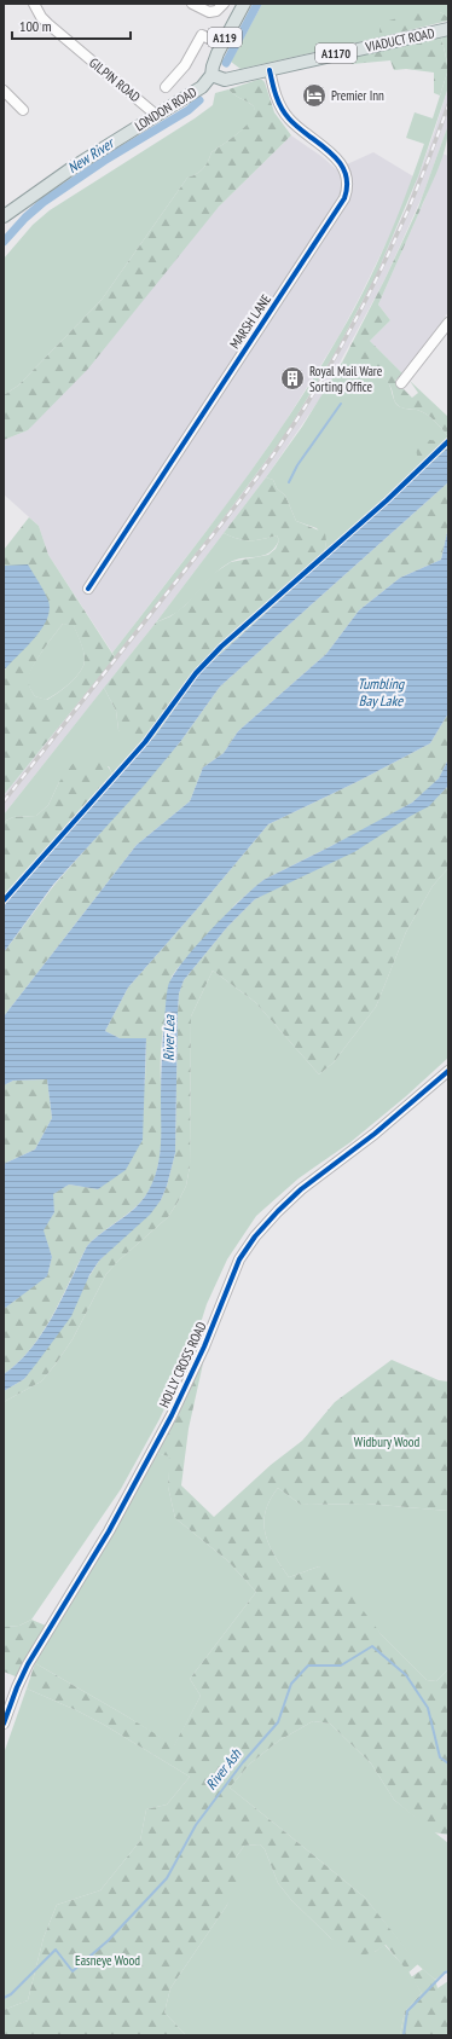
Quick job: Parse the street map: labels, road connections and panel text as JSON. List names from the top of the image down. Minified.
{"streets":{"main road":["A119","VIADUCT ROAD","A1170","LONDON ROAD"],"street":["GILPIN ROAD","MARSH LANE","HOLLY CROSS ROAD"]},"crossings":[["A119","VIADUCT ROAD"],["A119","LONDON ROAD"],["VIADUCT ROAD","LONDON ROAD"],["VIADUCT ROAD","MARSH LANE"],["GILPIN ROAD","LONDON ROAD"]],"water":["New River","Tumbling Bay Lake","River Lea","River Ash"],"parks":["Widbury Wood","Easneye Wood"],"places":{"hotel":["Premier Inn"],"building":["Royal Mail Ware Sorting Office"]},"scale_bar":"100 m"}
